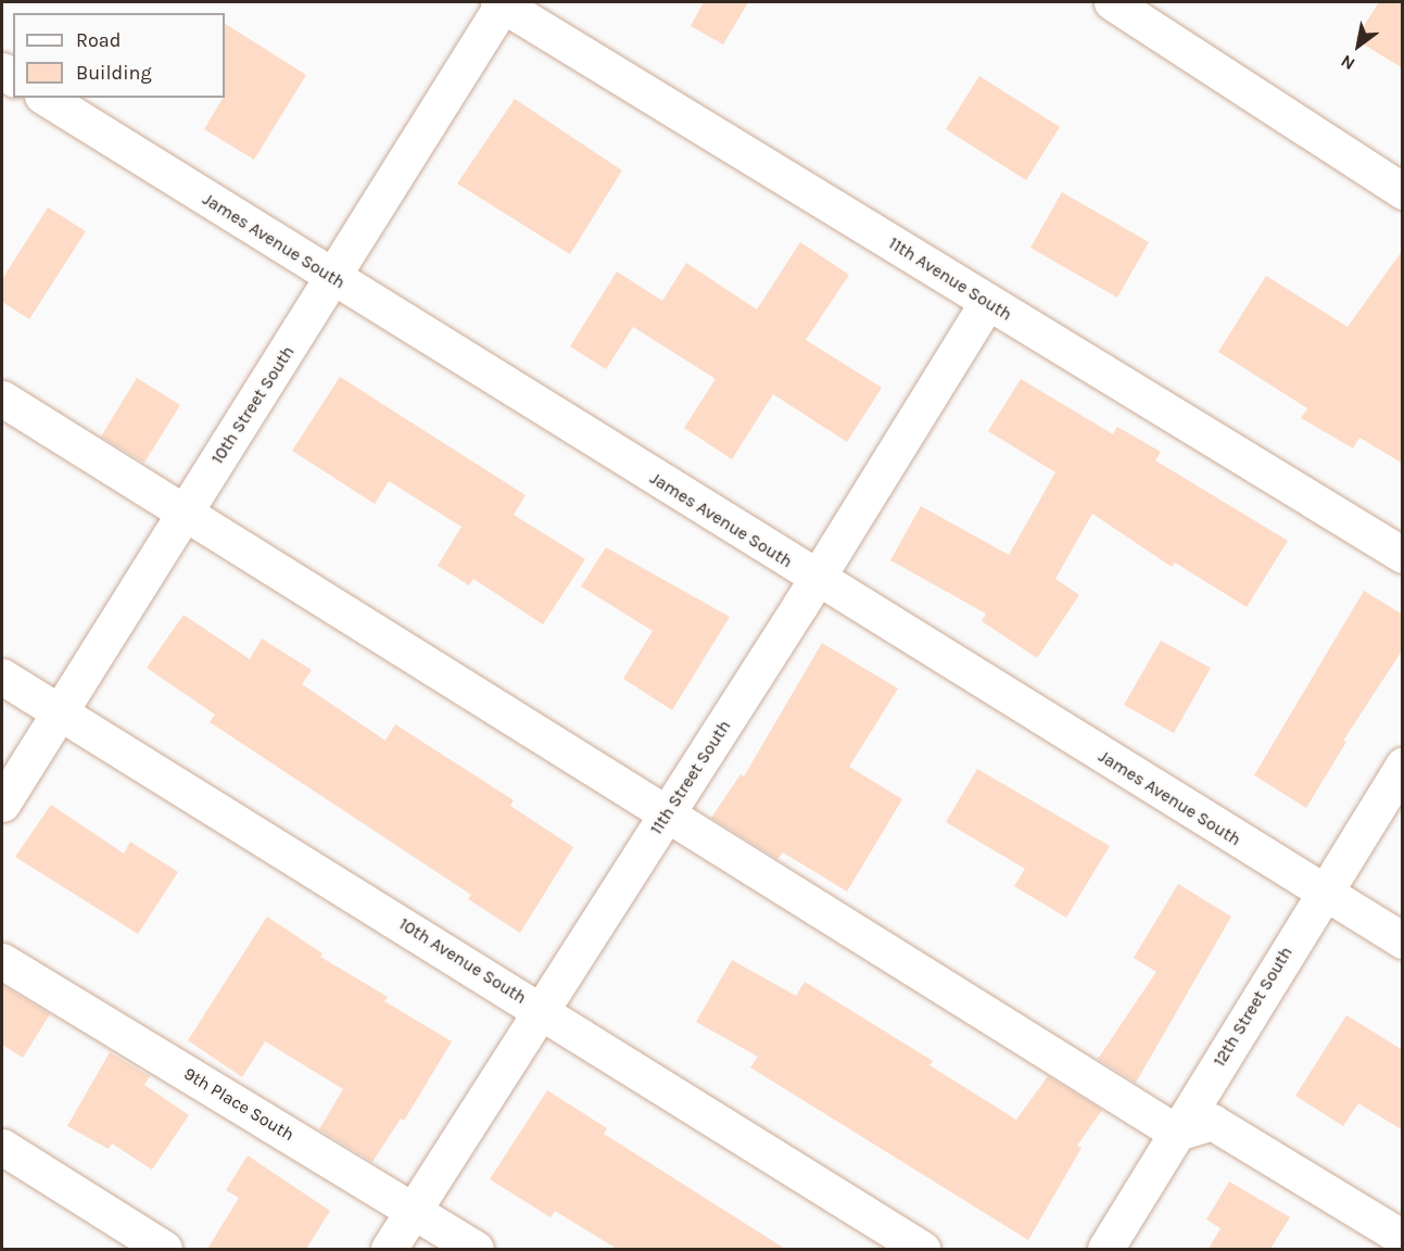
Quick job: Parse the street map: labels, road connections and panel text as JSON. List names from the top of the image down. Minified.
{"streets":{"street":["James Avenue South","11th Avenue South","10th Street South","11th Street South","10th Avenue South","12th Street South","9th Place South"]},"crossings":[["James Avenue South","10th Street South"],["James Avenue South","11th Street South"],["James Avenue South","12th Street South"],["11th Avenue South","10th Street South"],["11th Avenue South","11th Street South"],["10th Street South","10th Avenue South"],["11th Street South","10th Avenue South"],["11th Street South","9th Place South"]],"legend":["Road","Building"],"north":"bottom left"}
